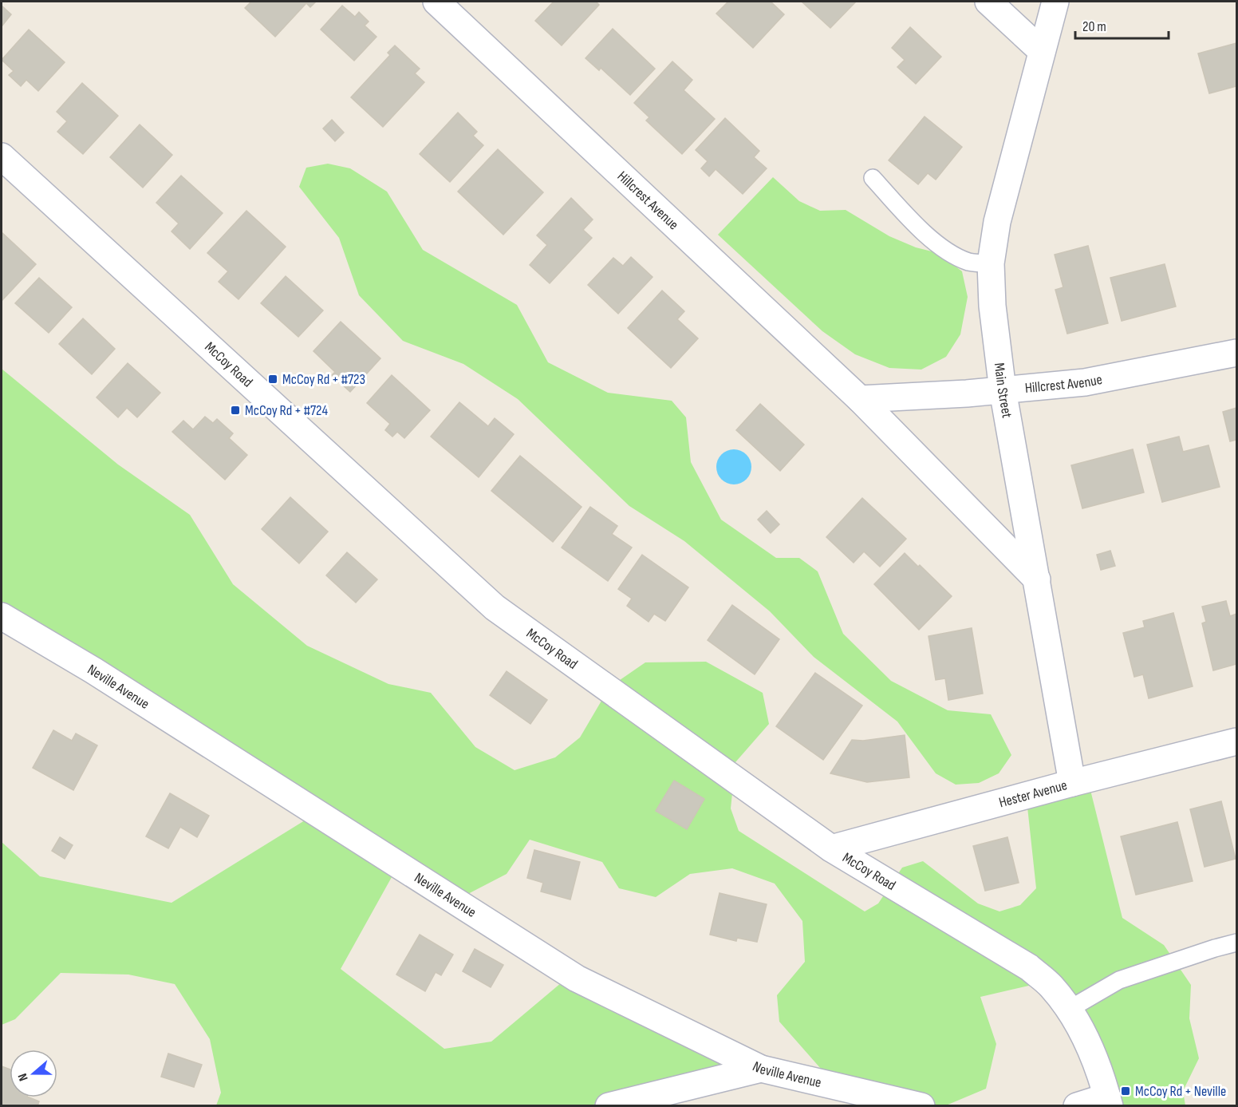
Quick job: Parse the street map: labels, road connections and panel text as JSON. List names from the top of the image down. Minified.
{"streets":{"street":["Hillcrest Avenue","McCoy Road","Main Street","Neville Avenue","Hester Avenue"]},"crossings":[["Hillcrest Avenue","Main Street"],["McCoy Road","Hester Avenue"],["Main Street","Hester Avenue"]],"places":{"transit":["McCoy Rd + #723","McCoy Rd + #724","McCoy Rd + Neville"]},"scale_bar":"20 m","north":"left"}
